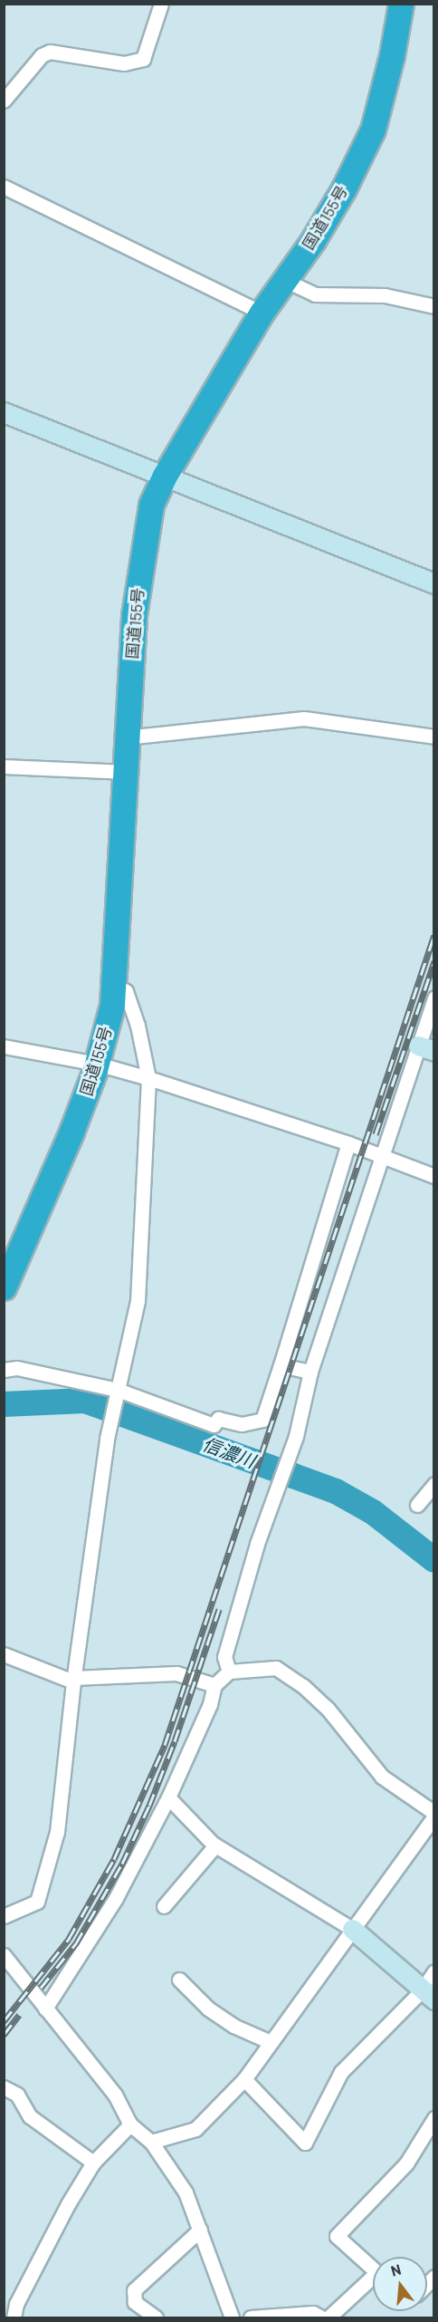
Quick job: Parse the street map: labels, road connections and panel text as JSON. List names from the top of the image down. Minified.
{"streets":{"highway":["国道155号"]},"water":["信濃川"],"north":"top"}
